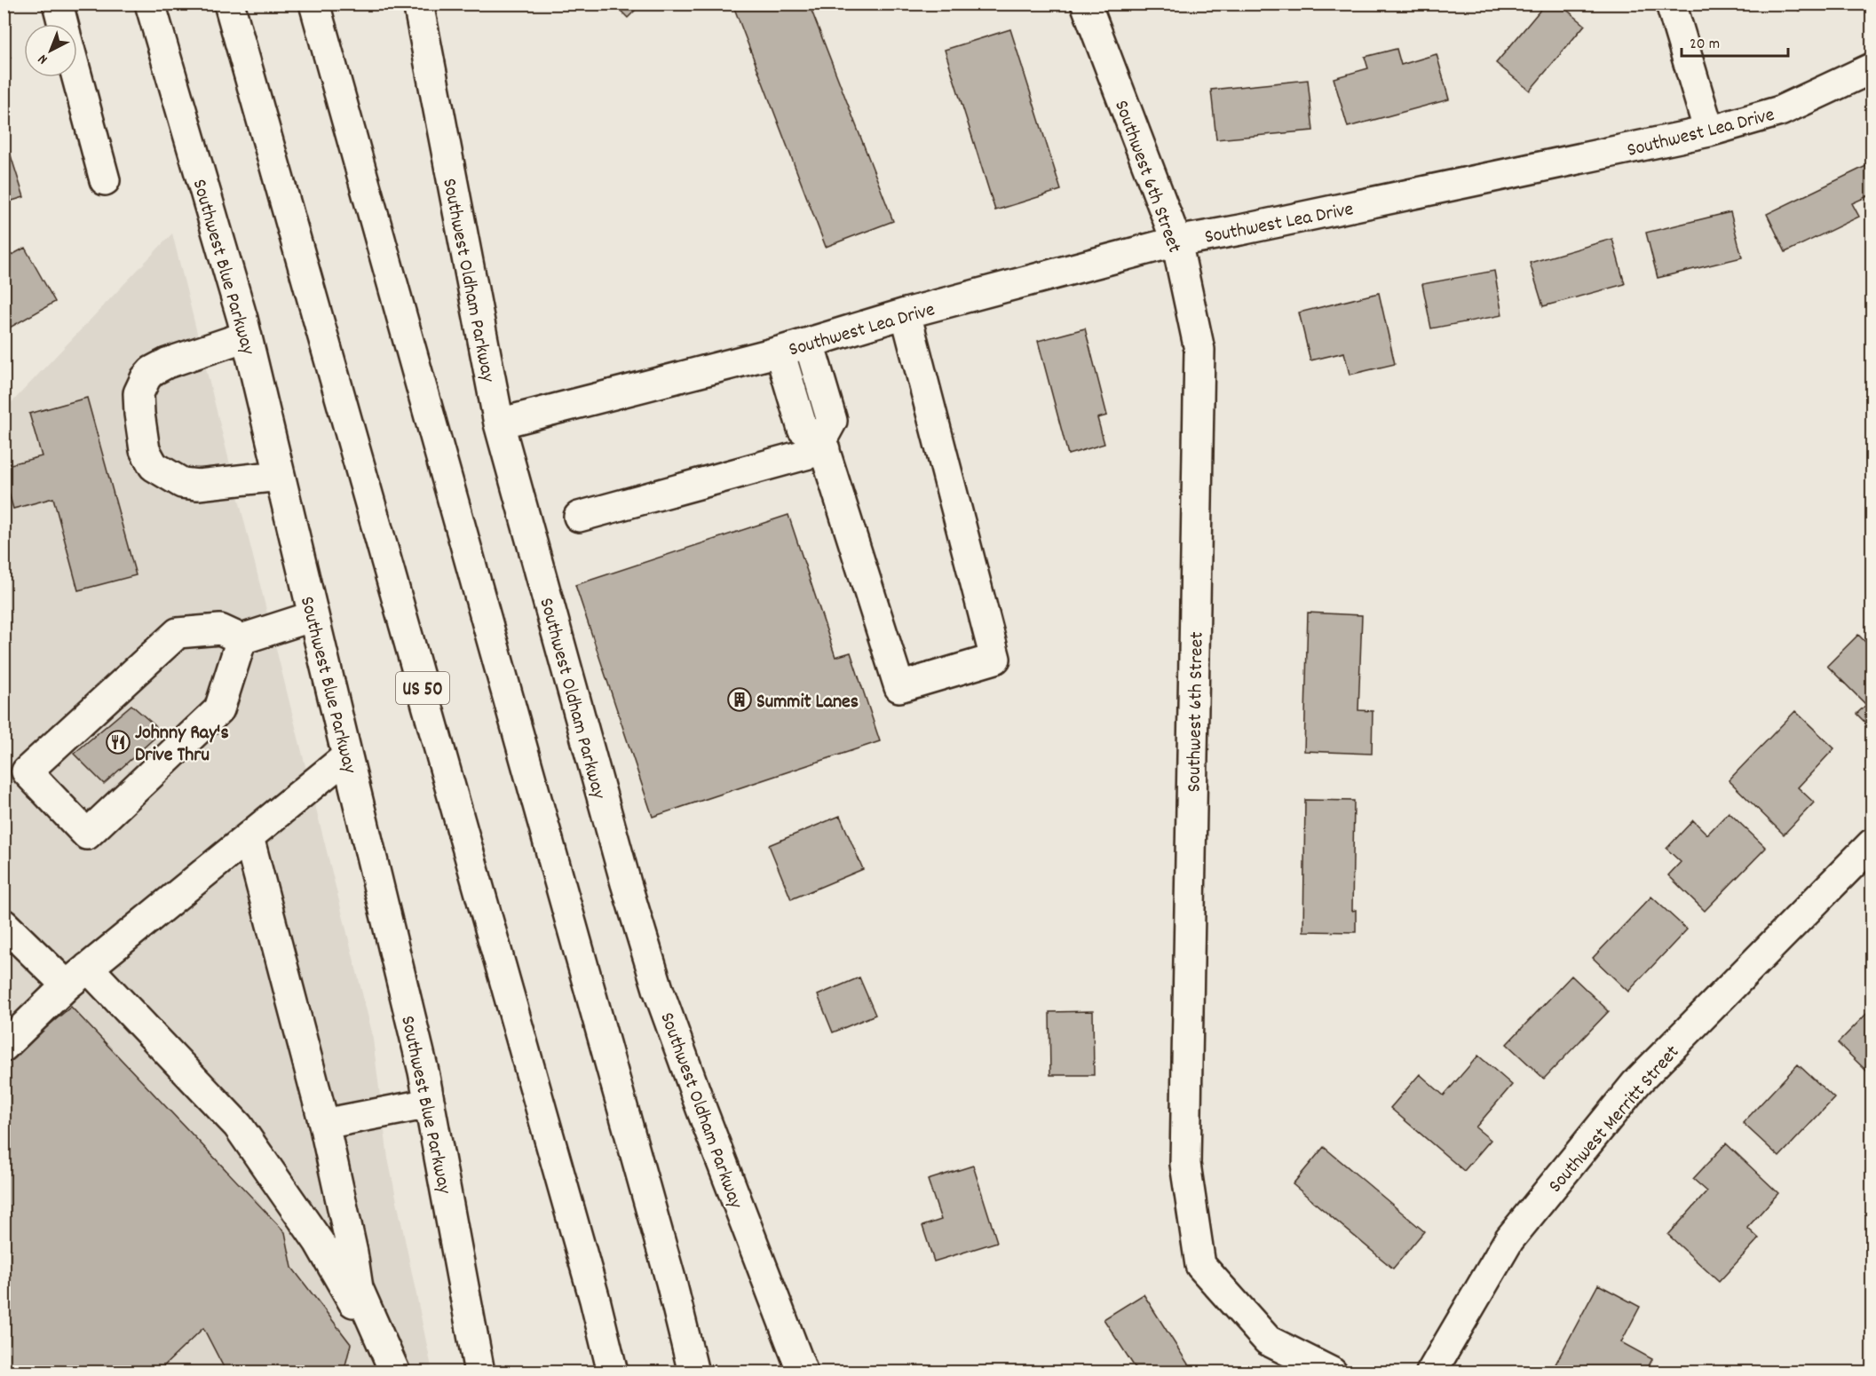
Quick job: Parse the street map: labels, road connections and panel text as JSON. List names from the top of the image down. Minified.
{"streets":{"main road":["Southwest Lea Drive","Southwest 6th Street","Southwest Blue Parkway","Southwest Oldham Parkway","US 50","Southwest Merritt Street"]},"crossings":[["Southwest Lea Drive","Southwest 6th Street"],["Southwest Lea Drive","Southwest Oldham Parkway"]],"places":{"building":["Summit Lanes"],"restaurant":["Johnny Ray's Drive Thru"]},"scale_bar":"20 m","north":"bottom left"}
